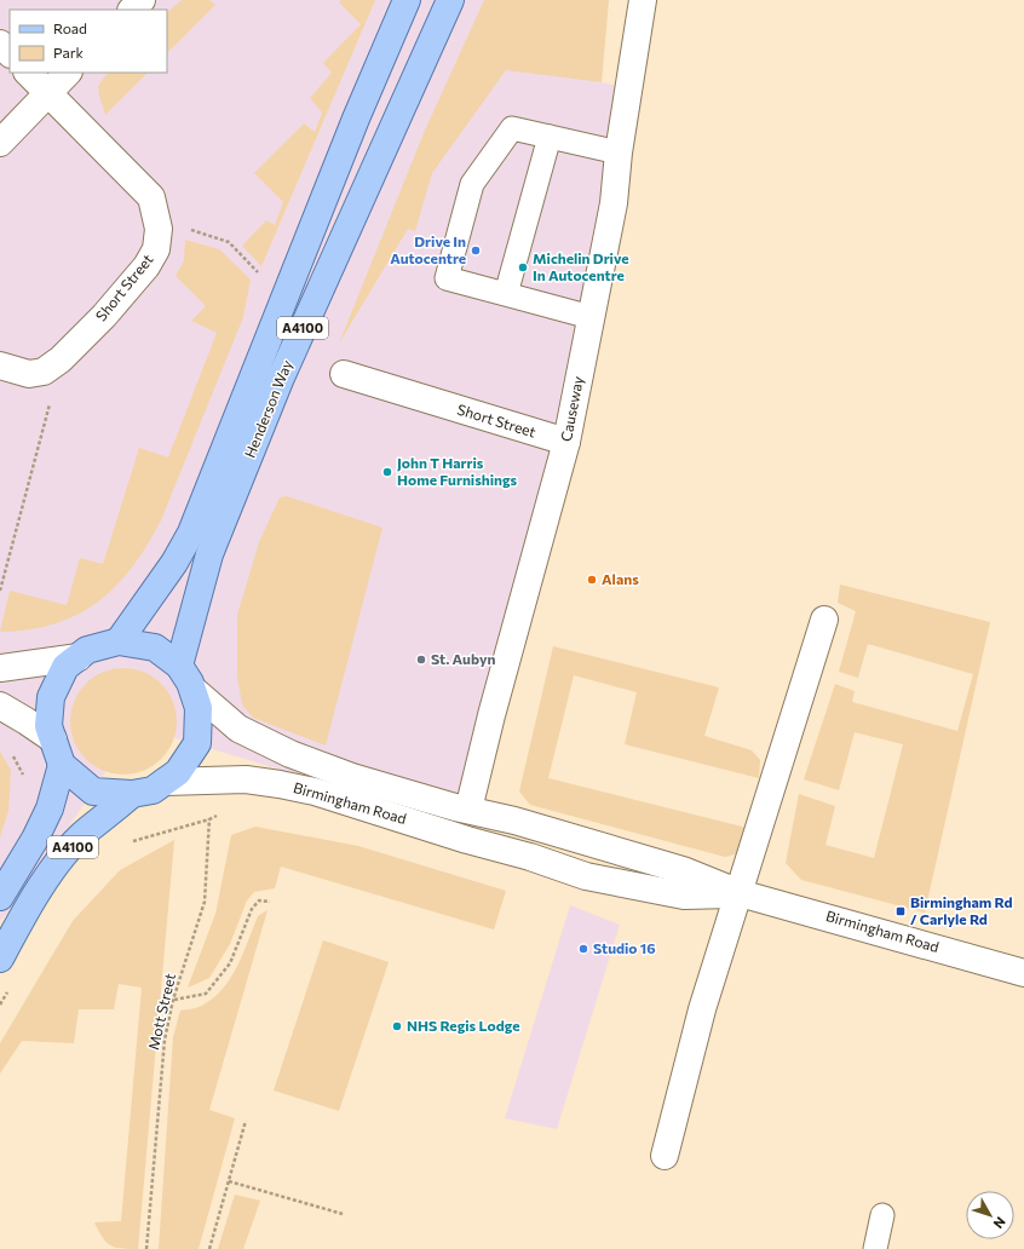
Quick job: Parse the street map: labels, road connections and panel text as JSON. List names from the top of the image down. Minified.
{"streets":{"main road":["A4100","Henderson Way"],"street":["Short Street","Causeway","Birmingham Road"],"path":["Mott Street"]},"crossings":[["Short Street","Causeway"],["A4100","Henderson Way"],["A4100","Birmingham Road"],["Henderson Way","Birmingham Road"],["Causeway","Birmingham Road"],["Birmingham Road","Mott Street"]],"places":{"other":["Drive In Autocentre","Michelin Drive In Autocentre","John T Harris Home Furnishings","Alans","St. Aubyn","Studio 16","NHS Regis Lodge"],"transit":["Birmingham Rd / Carlyle Rd"]},"legend":["Road","Park"],"north":"bottom right"}
